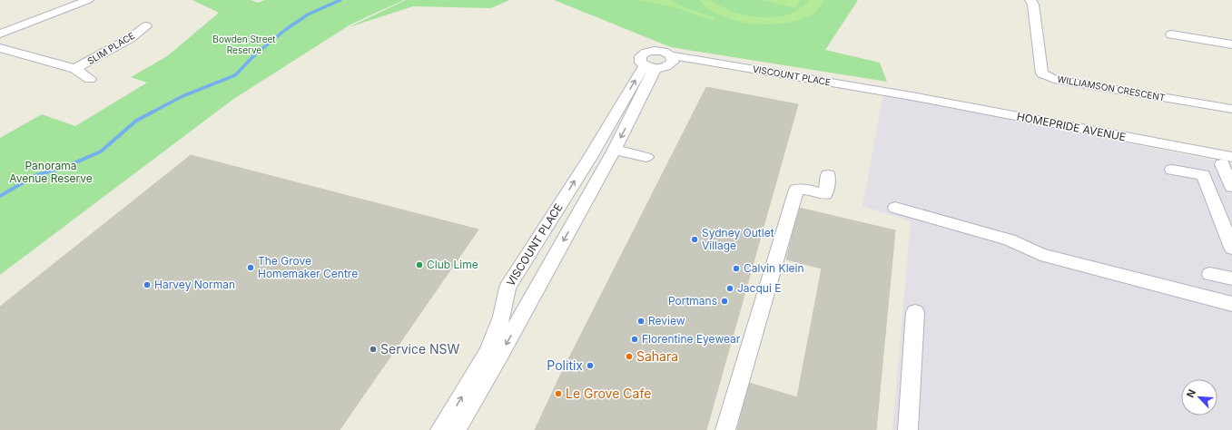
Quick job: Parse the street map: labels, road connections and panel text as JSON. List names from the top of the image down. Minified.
{"streets":{"street":["SLIM PLACE","VISCOUNT PLACE","WILLIAMSON CRESCENT","HOMEPRIDE AVENUE"]},"crossings":[["VISCOUNT PLACE","HOMEPRIDE AVENUE"]],"parks":["Bowden Street Reserve","Panorama Avenue Reserve"],"places":["Sydney Outlet Village","Club Lime","The Grove Homemaker Centre","Calvin Klein","Harvey Norman","Jacqui E","Portmans","Review","Florentine Eyewear","Service NSW","Sahara","Politix","Le Grove Cafe"],"north":"top left"}
